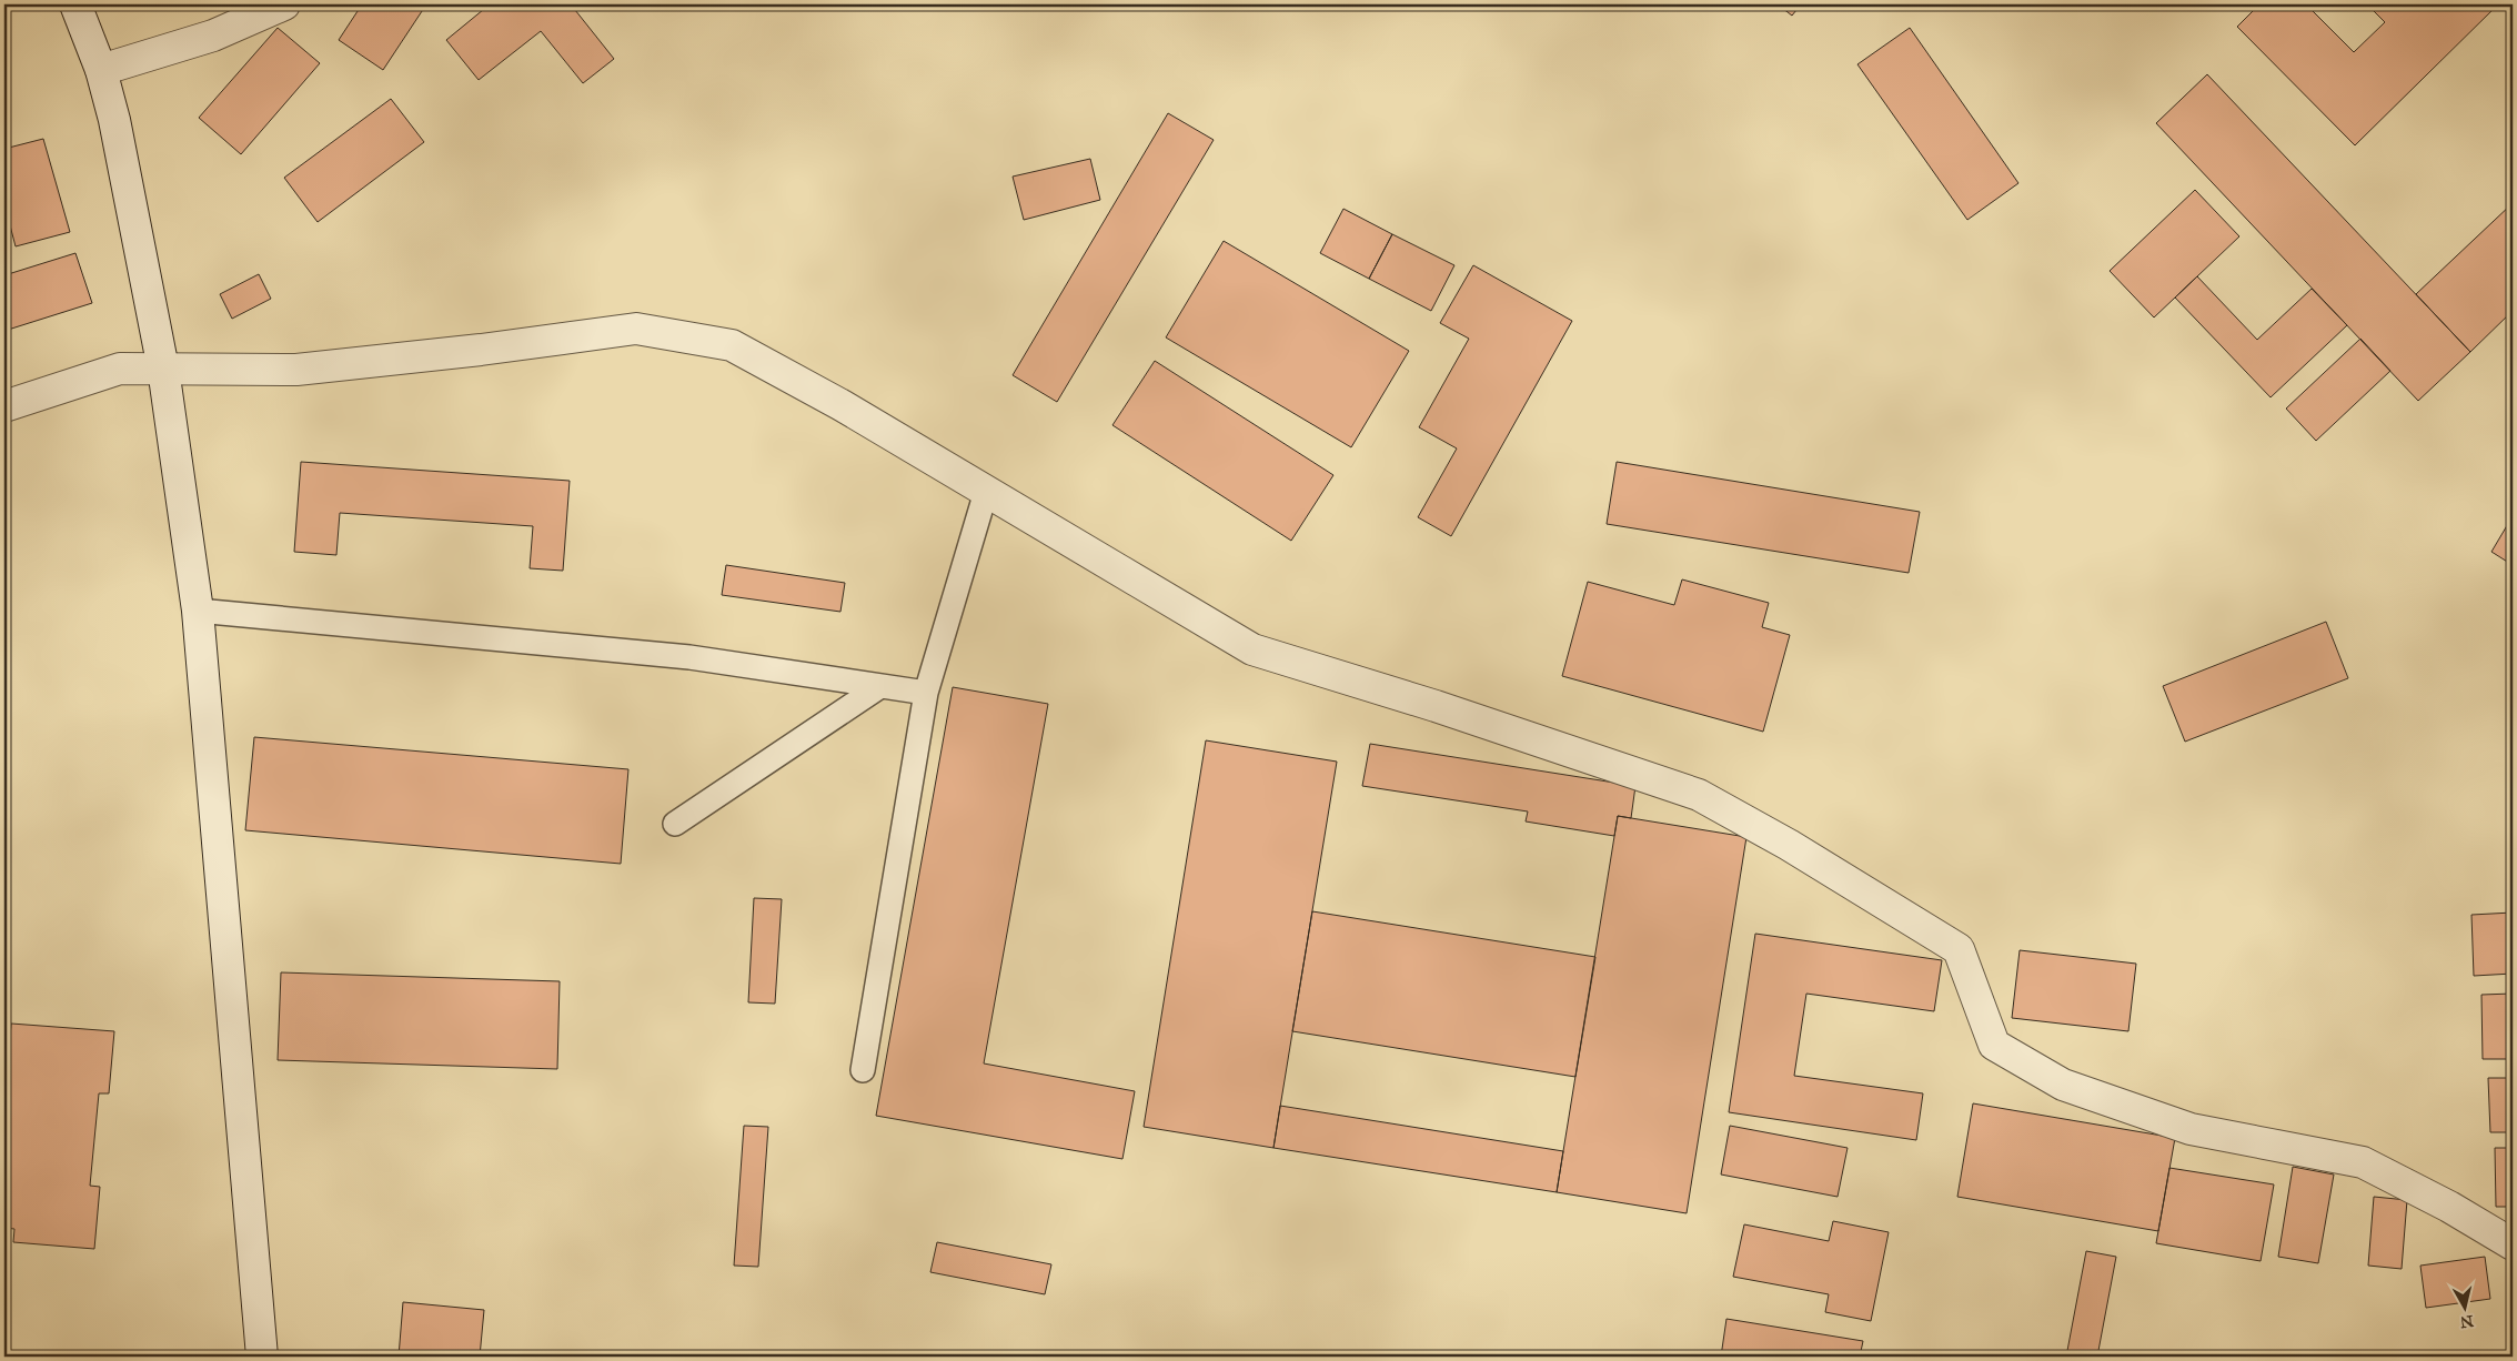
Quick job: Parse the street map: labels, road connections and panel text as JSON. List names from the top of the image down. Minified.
{"north":"bottom"}
